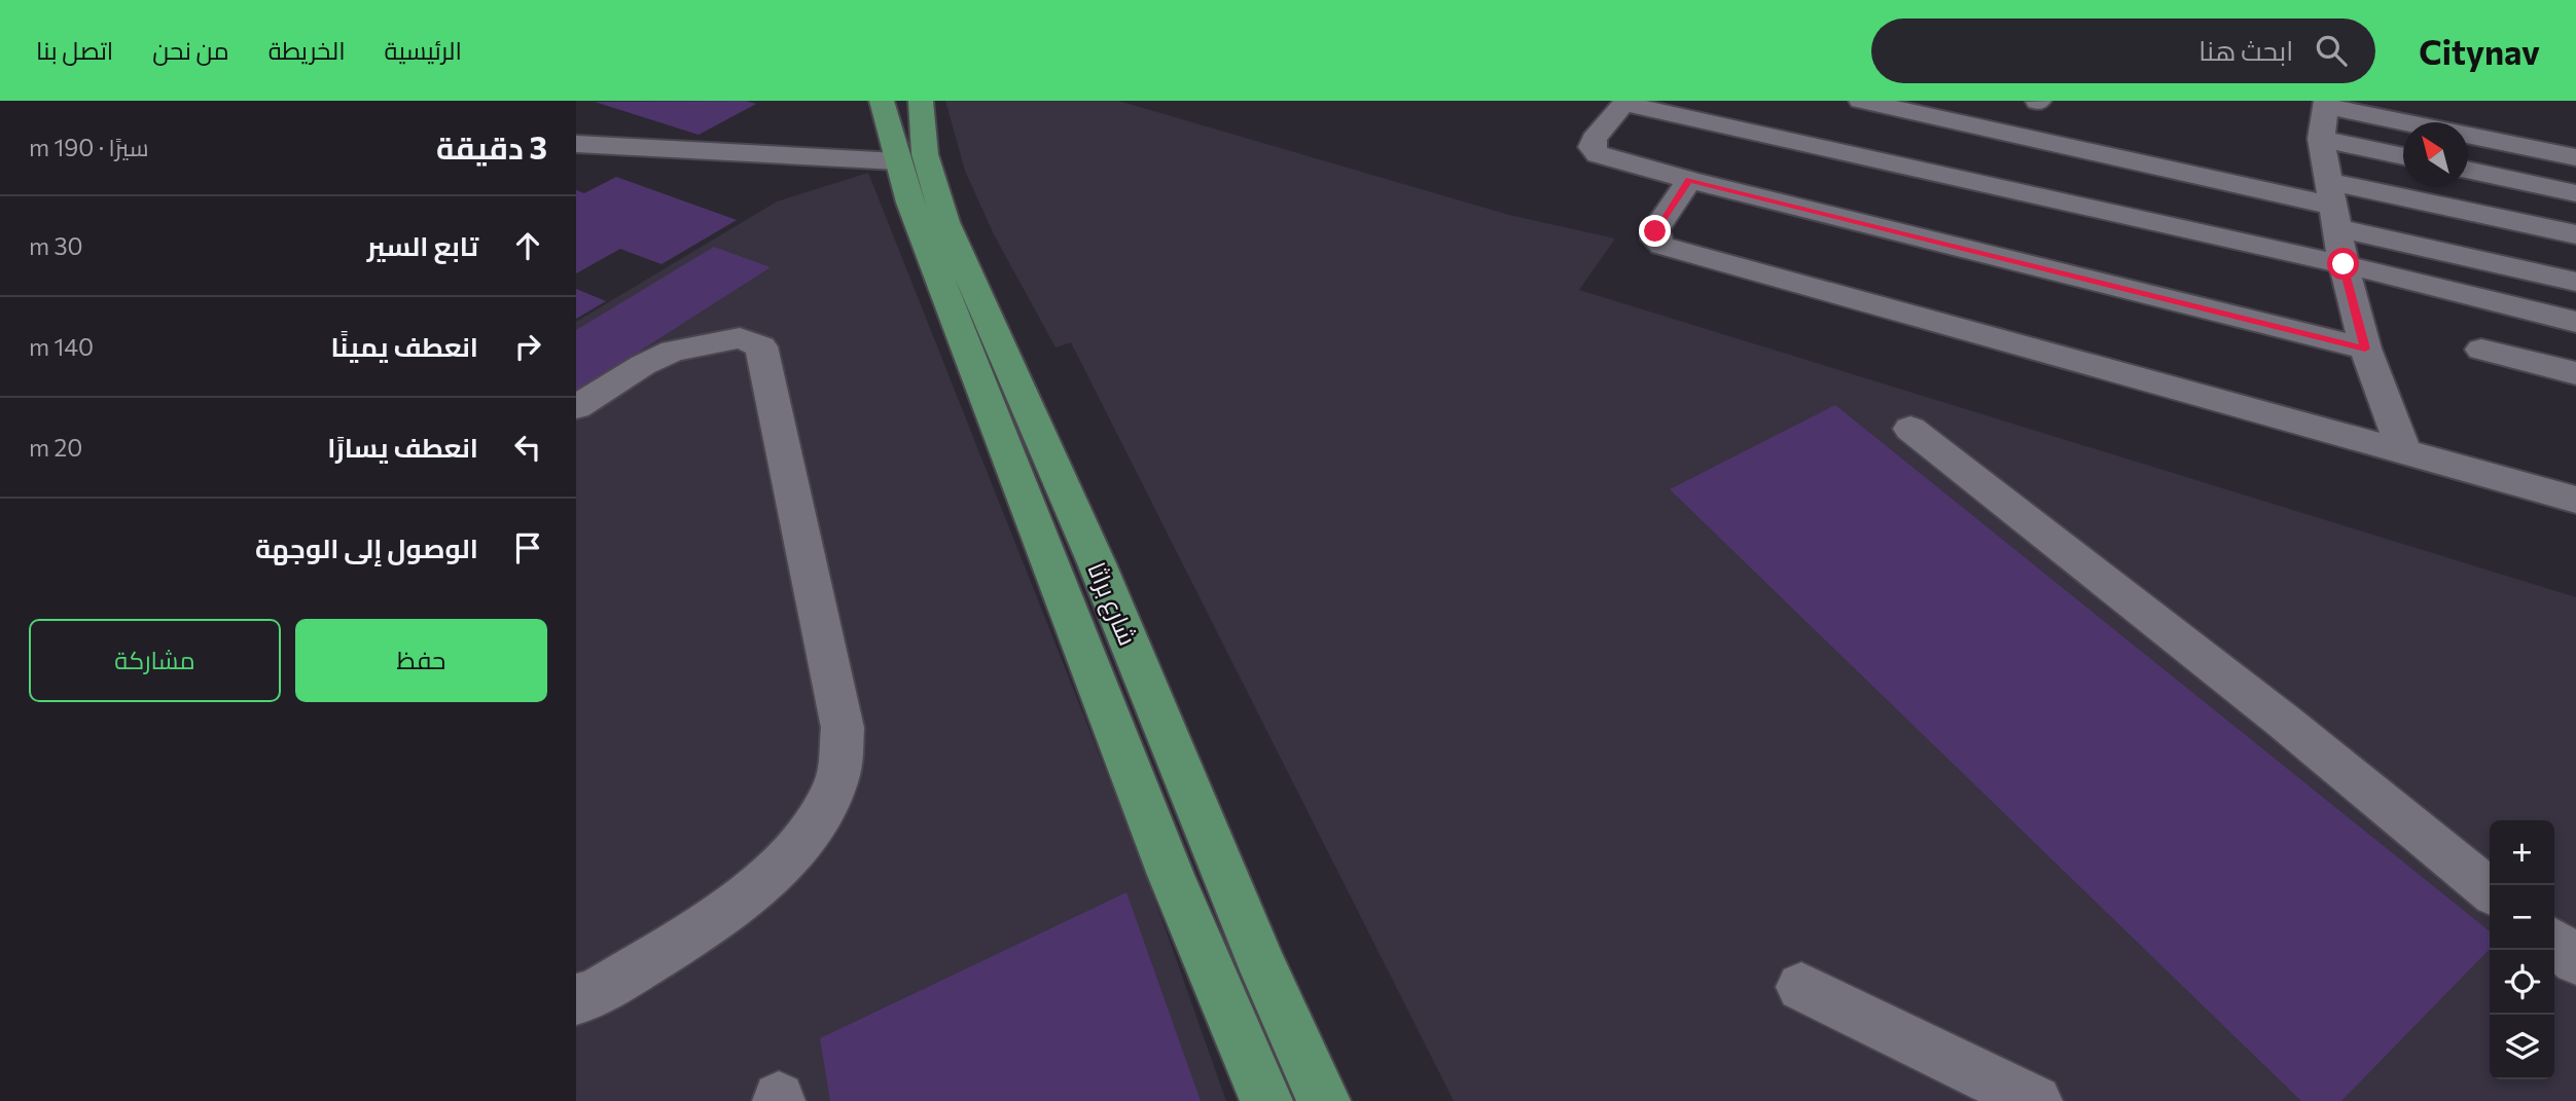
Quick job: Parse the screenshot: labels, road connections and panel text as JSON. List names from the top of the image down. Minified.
{"streets":{"main road":["شارع براثا"]},"north":"top left","page":{"header":"Citynav","search":"ابحث هنا","nav":["الرئيسية","الخريطة","من نحن","اتصل بنا"],"heading":["3 دقيقة","سيرًا · 190 m"],"list":[["تابع السير","30 m"],["انعطف يمينًا","140 m"],["انعطف يسارًا","20 m"],"الوصول إلى الوجهة"],"buttons":["حفظ","مشاركة"],"map_buttons":["+","−"]}}
